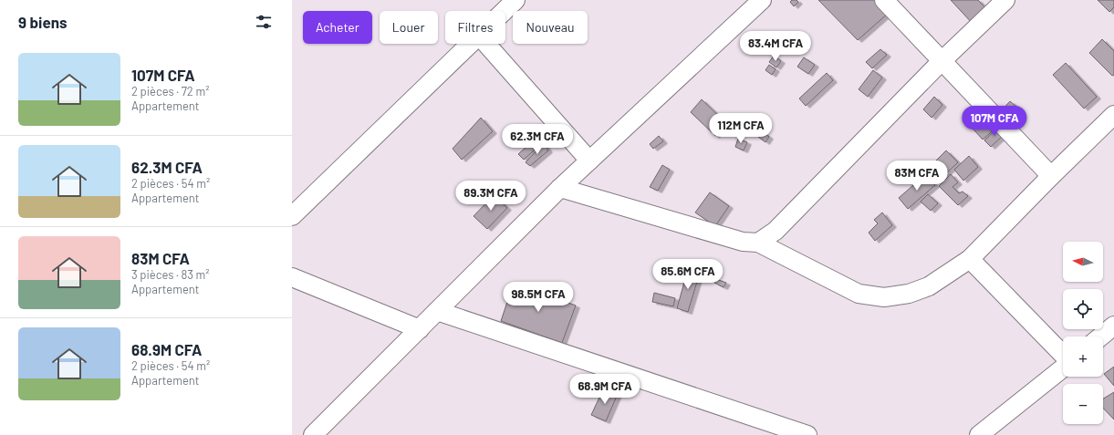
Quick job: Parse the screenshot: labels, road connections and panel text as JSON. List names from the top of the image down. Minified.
{"north":"left","page":{"heading":"9 biens","chip":["Acheter","Louer","Filtres","Nouveau"],"price":["83.4M CFA","107M CFA","112M CFA","62.3M CFA","83M CFA","89.3M CFA","85.6M CFA","98.5M CFA","68.9M CFA"],"list":[{"name":"107M CFA","note":"2 pièces · 72 m² · Appartement"},{"name":"62.3M CFA","note":"2 pièces · 54 m² · Appartement"},{"name":"83M CFA","note":"3 pièces · 83 m² · Appartement"},{"name":"68.9M CFA","note":"2 pièces · 54 m² · Appartement"}],"map_buttons":["+","−"]}}
